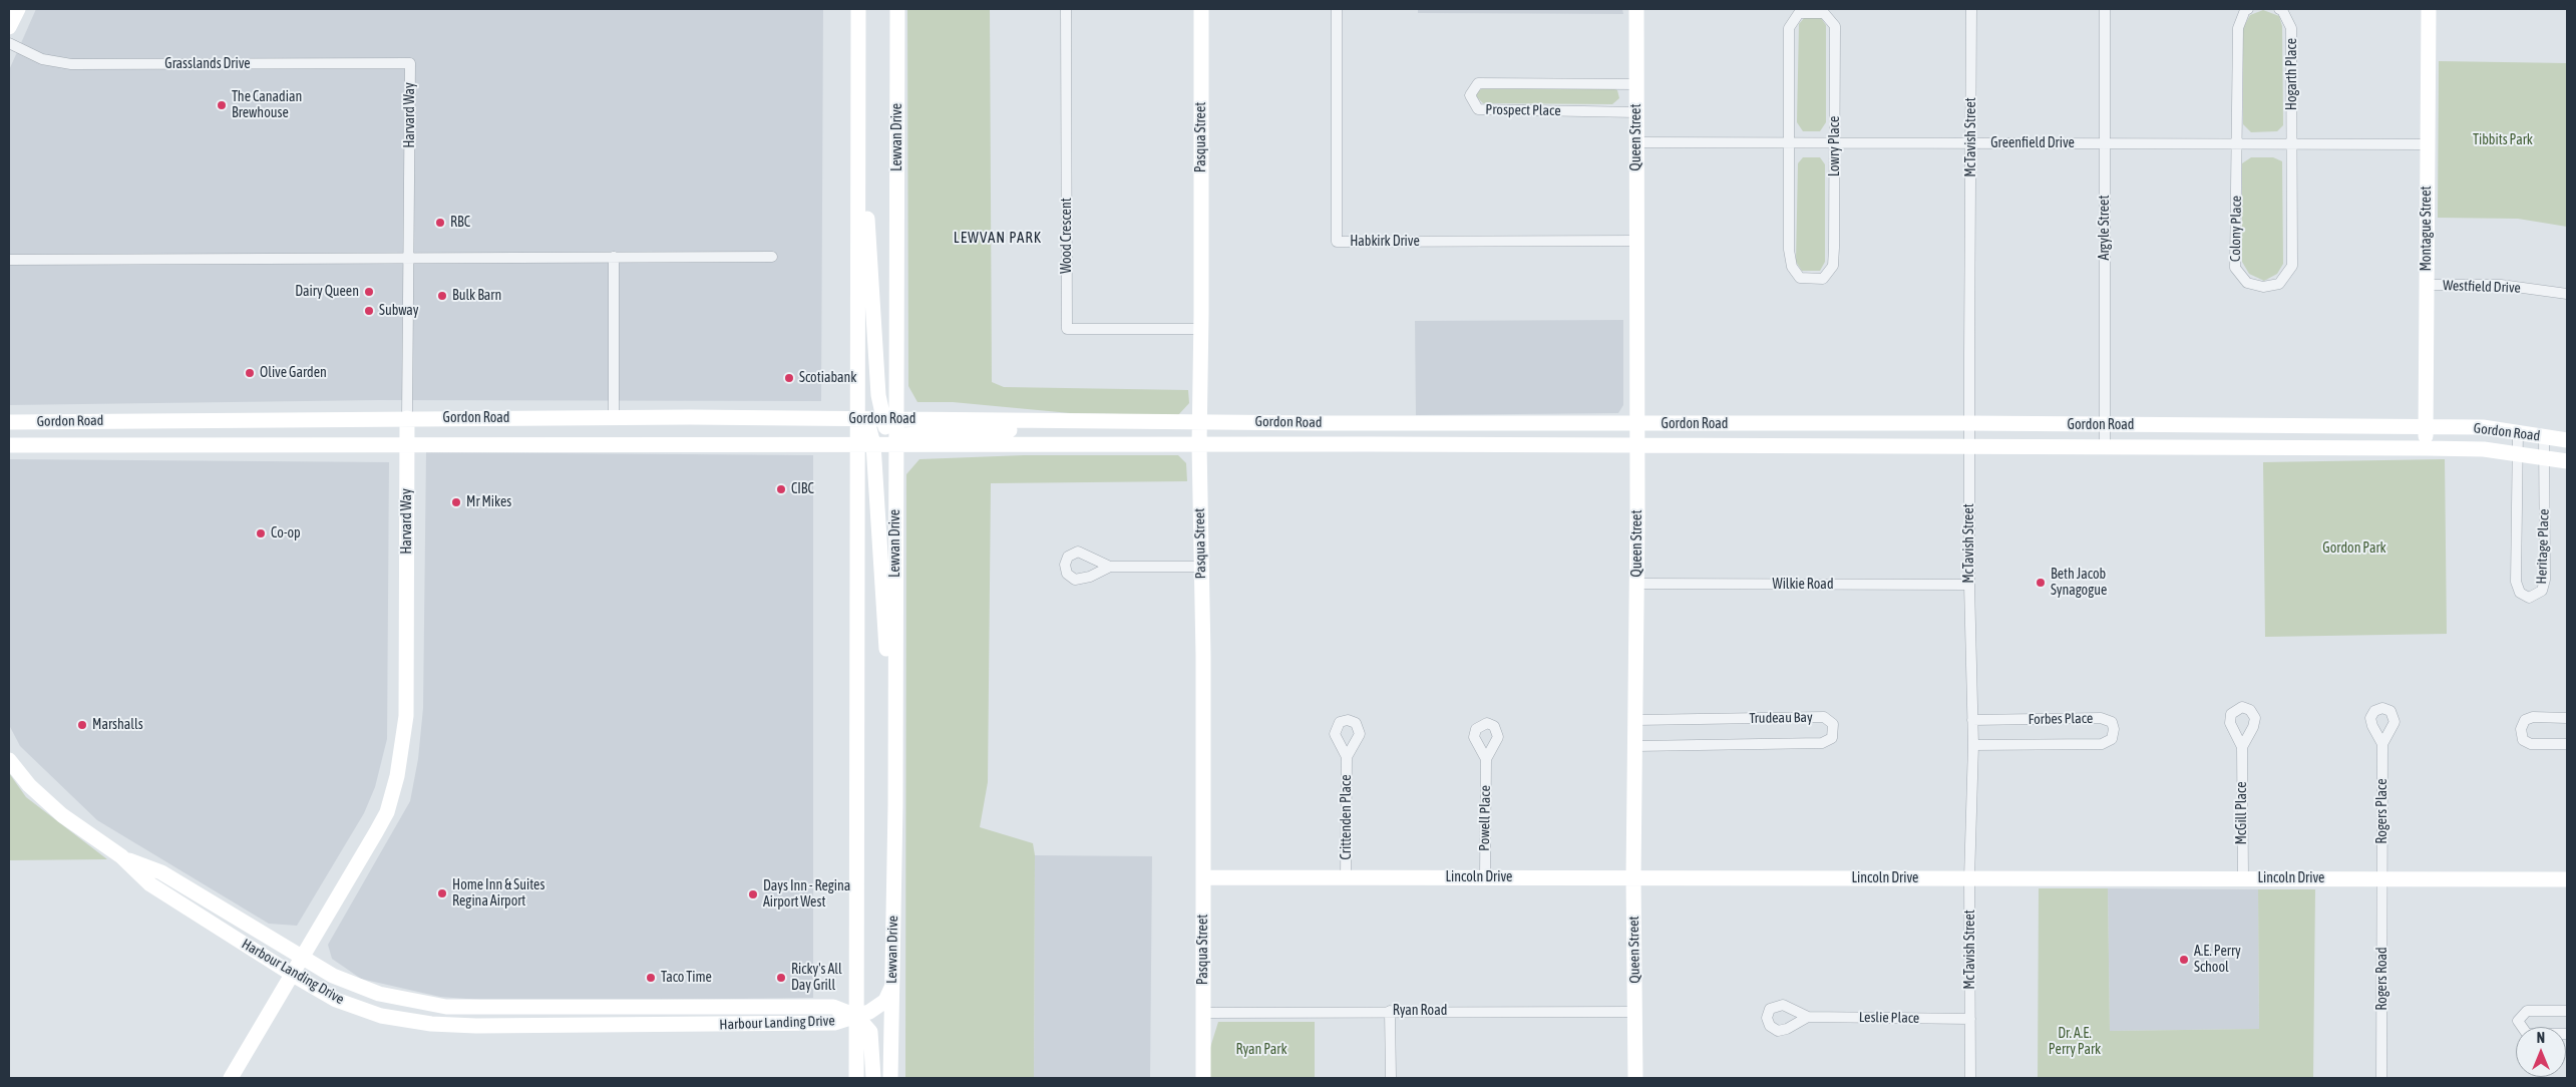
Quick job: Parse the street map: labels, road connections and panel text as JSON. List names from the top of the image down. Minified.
{"streets":{"main road":["Harvard Way","Lewvan Drive","Pasqua Street","Queen Street","Montague Street","Gordon Road","Lincoln Drive","Harbour Landing Drive"],"street":["Grasslands Drive","Hogarth Place","Prospect Place","McTavish Street","Greenfield Drive","Lowry Place","Argyle Street","Colony Place","Wood Crescent","Habkirk Drive","Westfield Drive","Heritage Place","Wilkie Road","Trudeau Bay","Forbes Place","Rogers Place","McGill Place","Crittenden Place","Powell Place","Rogers Road","Ryan Road","Leslie Place"]},"crossings":[["Grasslands Drive","Harvard Way"],["Hogarth Place","Greenfield Drive"],["Hogarth Place","Colony Place"],["Prospect Place","Queen Street"],["Harvard Way","Gordon Road"],["Harvard Way","Harbour Landing Drive"],["Lewvan Drive","Gordon Road"],["Pasqua Street","Wood Crescent"],["Pasqua Street","Gordon Road"],["Pasqua Street","Lincoln Drive"],["Pasqua Street","Ryan Road"],["Queen Street","Greenfield Drive"],["Queen Street","Habkirk Drive"],["Queen Street","Gordon Road"],["Queen Street","Wilkie Road"],["Queen Street","Trudeau Bay"],["Queen Street","Lincoln Drive"],["Queen Street","Ryan Road"],["McTavish Street","Greenfield Drive"],["McTavish Street","Gordon Road"],["McTavish Street","Wilkie Road"],["McTavish Street","Forbes Place"],["McTavish Street","Lincoln Drive"],["McTavish Street","Leslie Place"],["Greenfield Drive","Lowry Place"],["Greenfield Drive","Argyle Street"],["Greenfield Drive","Colony Place"],["Greenfield Drive","Montague Street"],["Argyle Street","Gordon Road"],["Montague Street","Westfield Drive"],["Montague Street","Gordon Road"],["Gordon Road","Heritage Place"],["Rogers Place","Lincoln Drive"],["Rogers Place","Rogers Road"],["McGill Place","Lincoln Drive"],["Crittenden Place","Lincoln Drive"],["Powell Place","Lincoln Drive"],["Lincoln Drive","Rogers Road"]],"districts":["LEWVAN PARK"],"parks":["Tibbits Park","Gordon Park","Dr. A.E. Perry Park","Ryan Park"],"places":["The Canadian Brewhouse","RBC","Dairy Queen","Bulk Barn","Subway","Olive Garden","Scotiabank","CIBC","Mr Mikes","Co-op","Beth Jacob Synagogue","Marshalls","Home Inn & Suites Regina Airport","Days Inn - Regina Airport West","A.E. Perry School","Taco Time","Ricky's All Day Grill"],"north":"top"}
